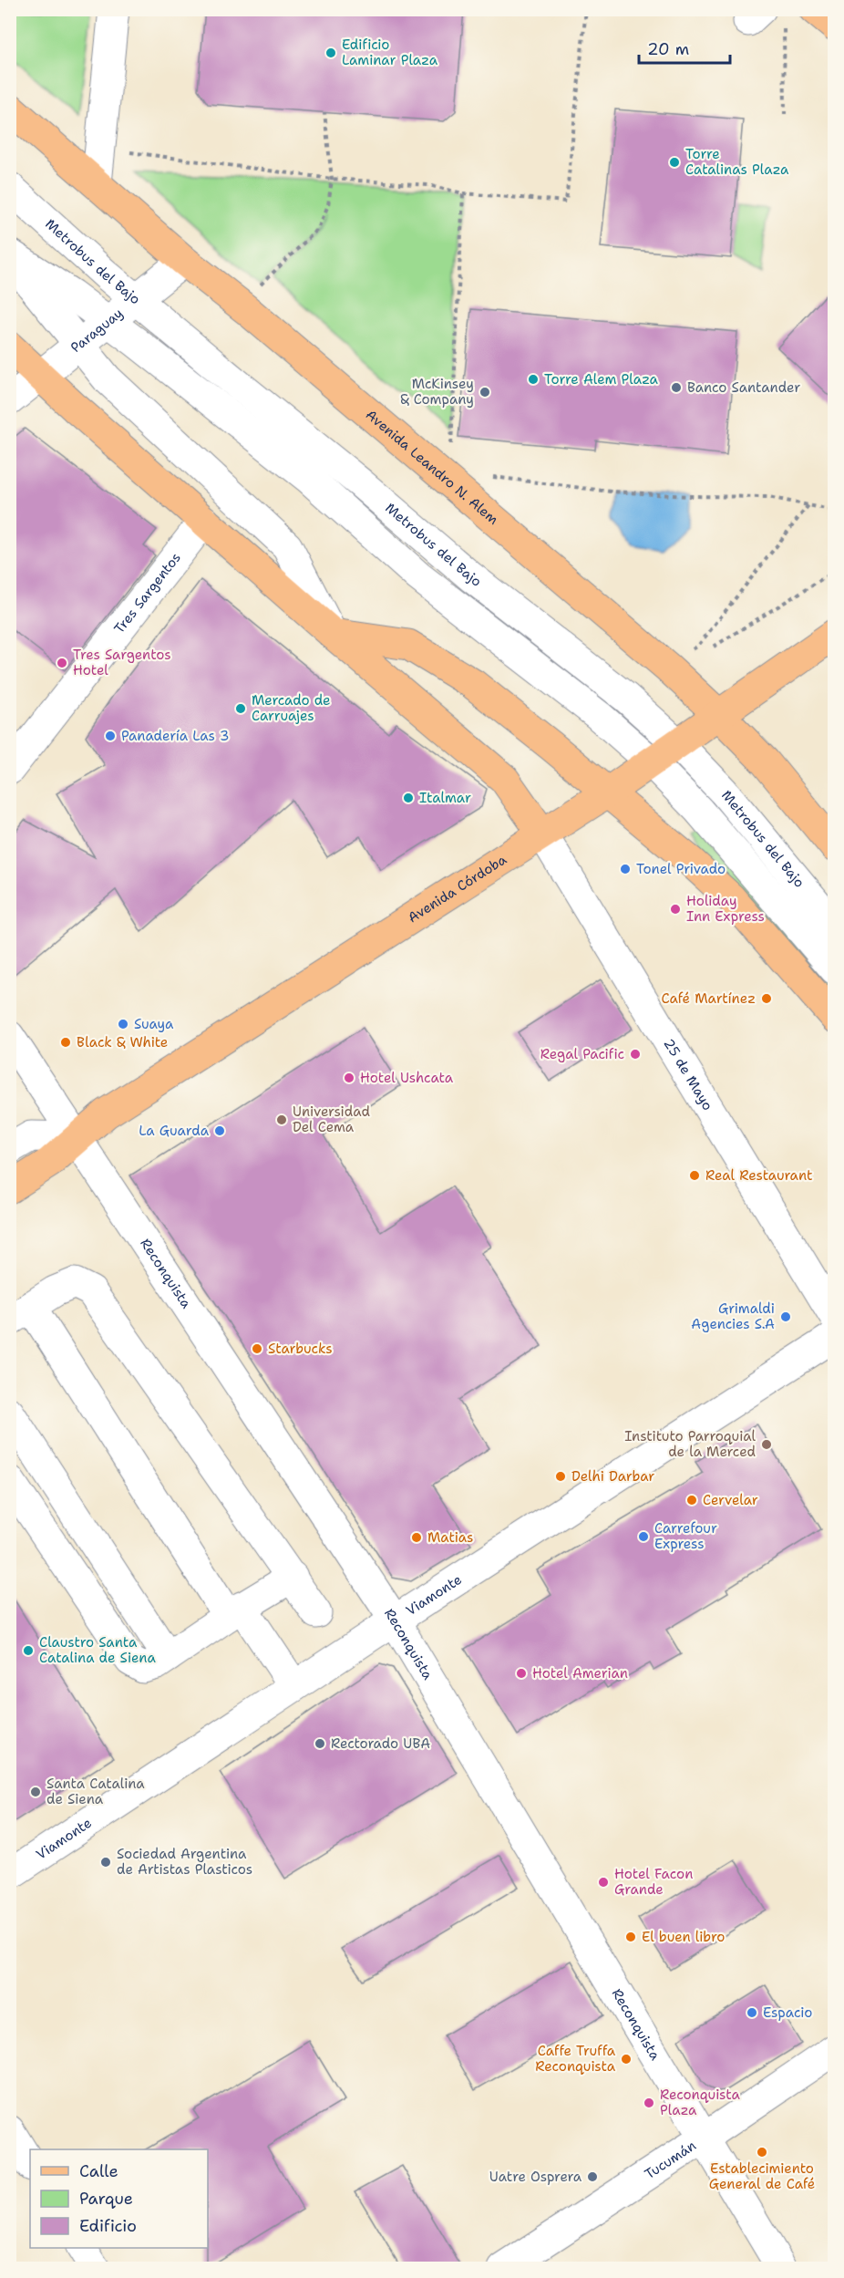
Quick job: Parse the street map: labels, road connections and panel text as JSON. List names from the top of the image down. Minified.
{"streets":{"main road":["Avenida Leandro N. Alem","Avenida Córdoba"],"street":["Metrobus del Bajo","Paraguay","Tres Sargentos","25 de Mayo","Reconquista","Viamonte","Tucumán"]},"crossings":[["Metrobus del Bajo","Paraguay"],["Metrobus del Bajo","Avenida Córdoba"],["Paraguay","Avenida Leandro N. Alem"],["Avenida Leandro N. Alem","Avenida Córdoba"],["Avenida Córdoba","25 de Mayo"],["Avenida Córdoba","Reconquista"],["Reconquista","Viamonte"],["Reconquista","Tucumán"]],"places":["Edificio Laminar Plaza","Torre Catalinas Plaza","Torre Alem Plaza","Banco Santander","McKinsey & Company","Tres Sargentos Hotel","Mercado de Carruajes","Panadería Las 3","Italmar","Tonel Privado","Holiday Inn Express","Café Martínez","Suaya","Black & White","Regal Pacific","Hotel Ushcata","Universidad Del Cema","La Guarda","Real Restaurant","Grimaldi Agencies S.A","Starbucks","Instituto Parroquial de la Merced","Delhi Darbar","Cervelar","Carrefour Express","Matias","Claustro Santa Catalina de Siena","Hotel Amerian","Rectorado UBA","Santa Catalina de Siena","Sociedad Argentina de Artistas Plasticos","Hotel Facon Grande","El buen libro","Espacio","Caffe Truffa Reconquista","Reconquista Plaza","Establecimiento General de Café","Uatre Osprera"],"legend":["Calle","Parque","Edificio"],"scale_bar":"20 m"}
